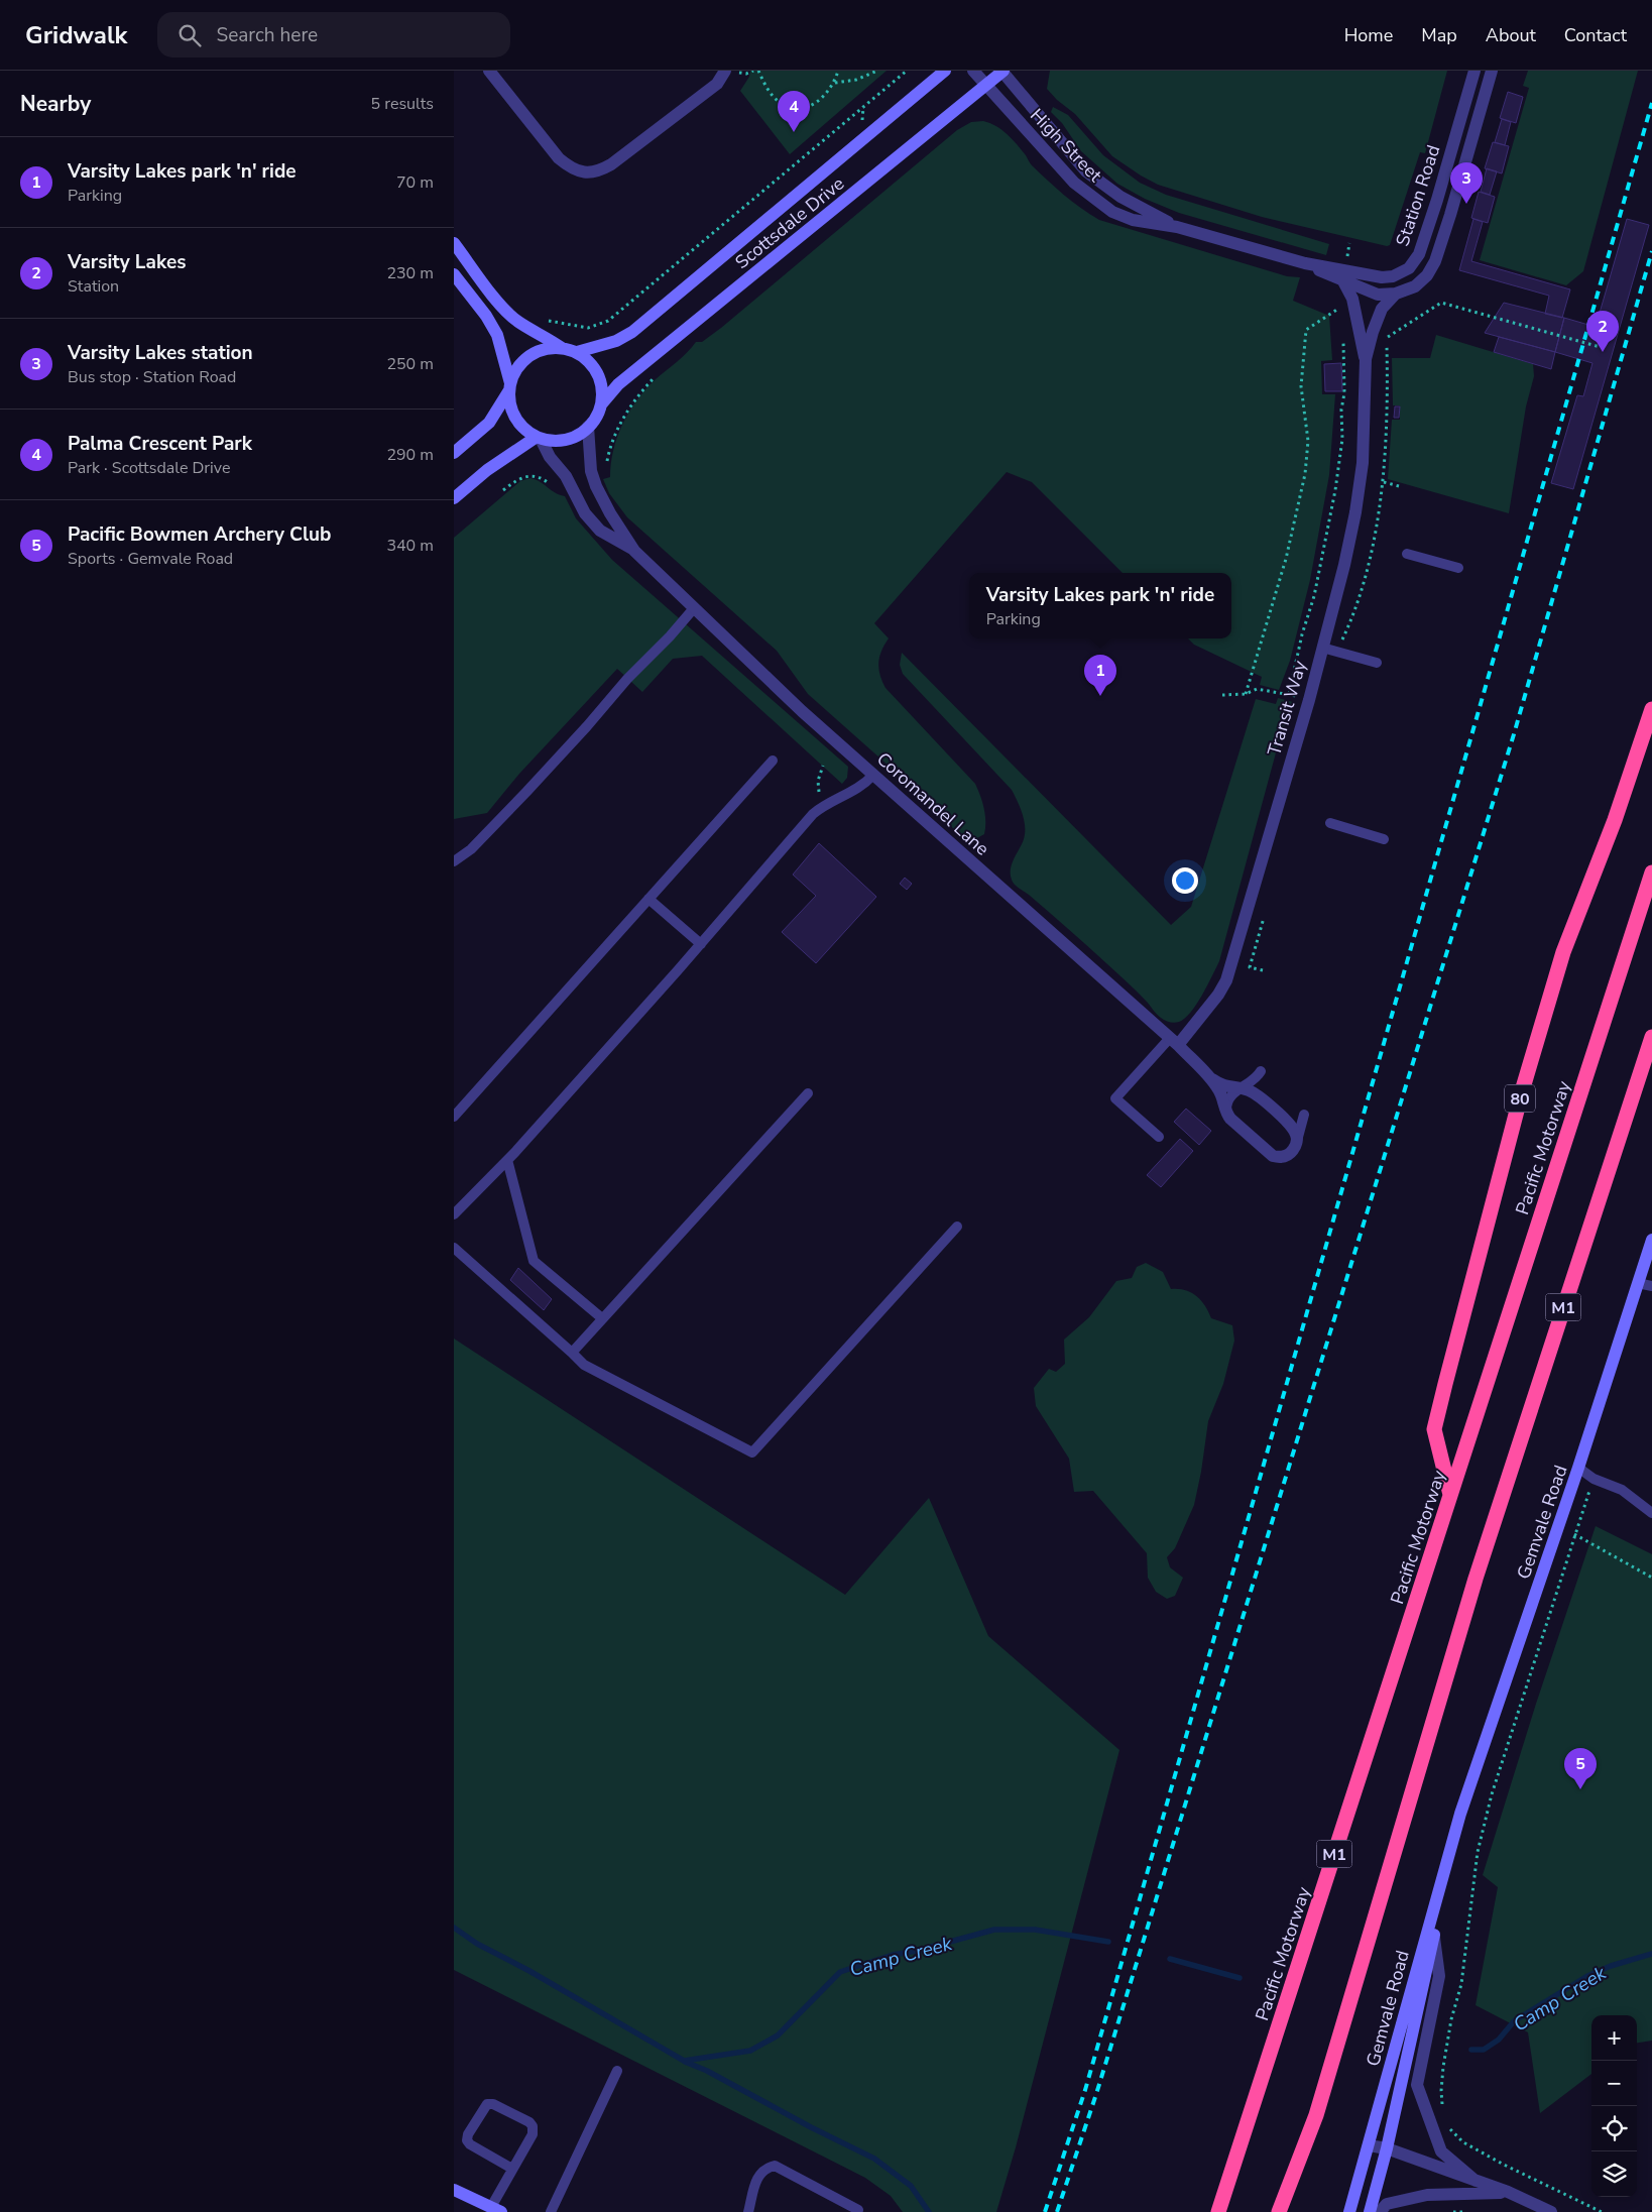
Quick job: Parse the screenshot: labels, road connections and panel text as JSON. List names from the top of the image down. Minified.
{"streets":{"highway":["80","Pacific Motorway","M1"],"main road":["Scottsdale Drive","Gemvale Road"],"street":["High Street","Station Road","Transit Way","Coromandel Lane"]},"crossings":[["High Street","Station Road"],["High Street","Scottsdale Drive"],["Station Road","Transit Way"],["Scottsdale Drive","Coromandel Lane"],["Transit Way","Coromandel Lane"],["80","Pacific Motorway"]],"water":["Camp Creek"],"page":{"header":"Gridwalk","search":"Search here","nav":["Home","Map","About","Contact"],"heading":["Nearby","5 results"],"pins":["4","3","2","1","5"],"list":[{"mark":"1","name":"Varsity Lakes park 'n' ride","note":"Parking","value":"70 m"},{"mark":"2","name":"Varsity Lakes","note":"Station","value":"230 m"},{"mark":"3","name":"Varsity Lakes station","note":"Bus stop · Station Road","value":"250 m"},{"mark":"4","name":"Palma Crescent Park","note":"Park · Scottsdale Drive","value":"290 m"},{"mark":"5","name":"Pacific Bowmen Archery Club","note":"Sports · Gemvale Road","value":"340 m"}],"popup":["Varsity Lakes park 'n' ride","Parking"],"map_buttons":["+","−"]}}
